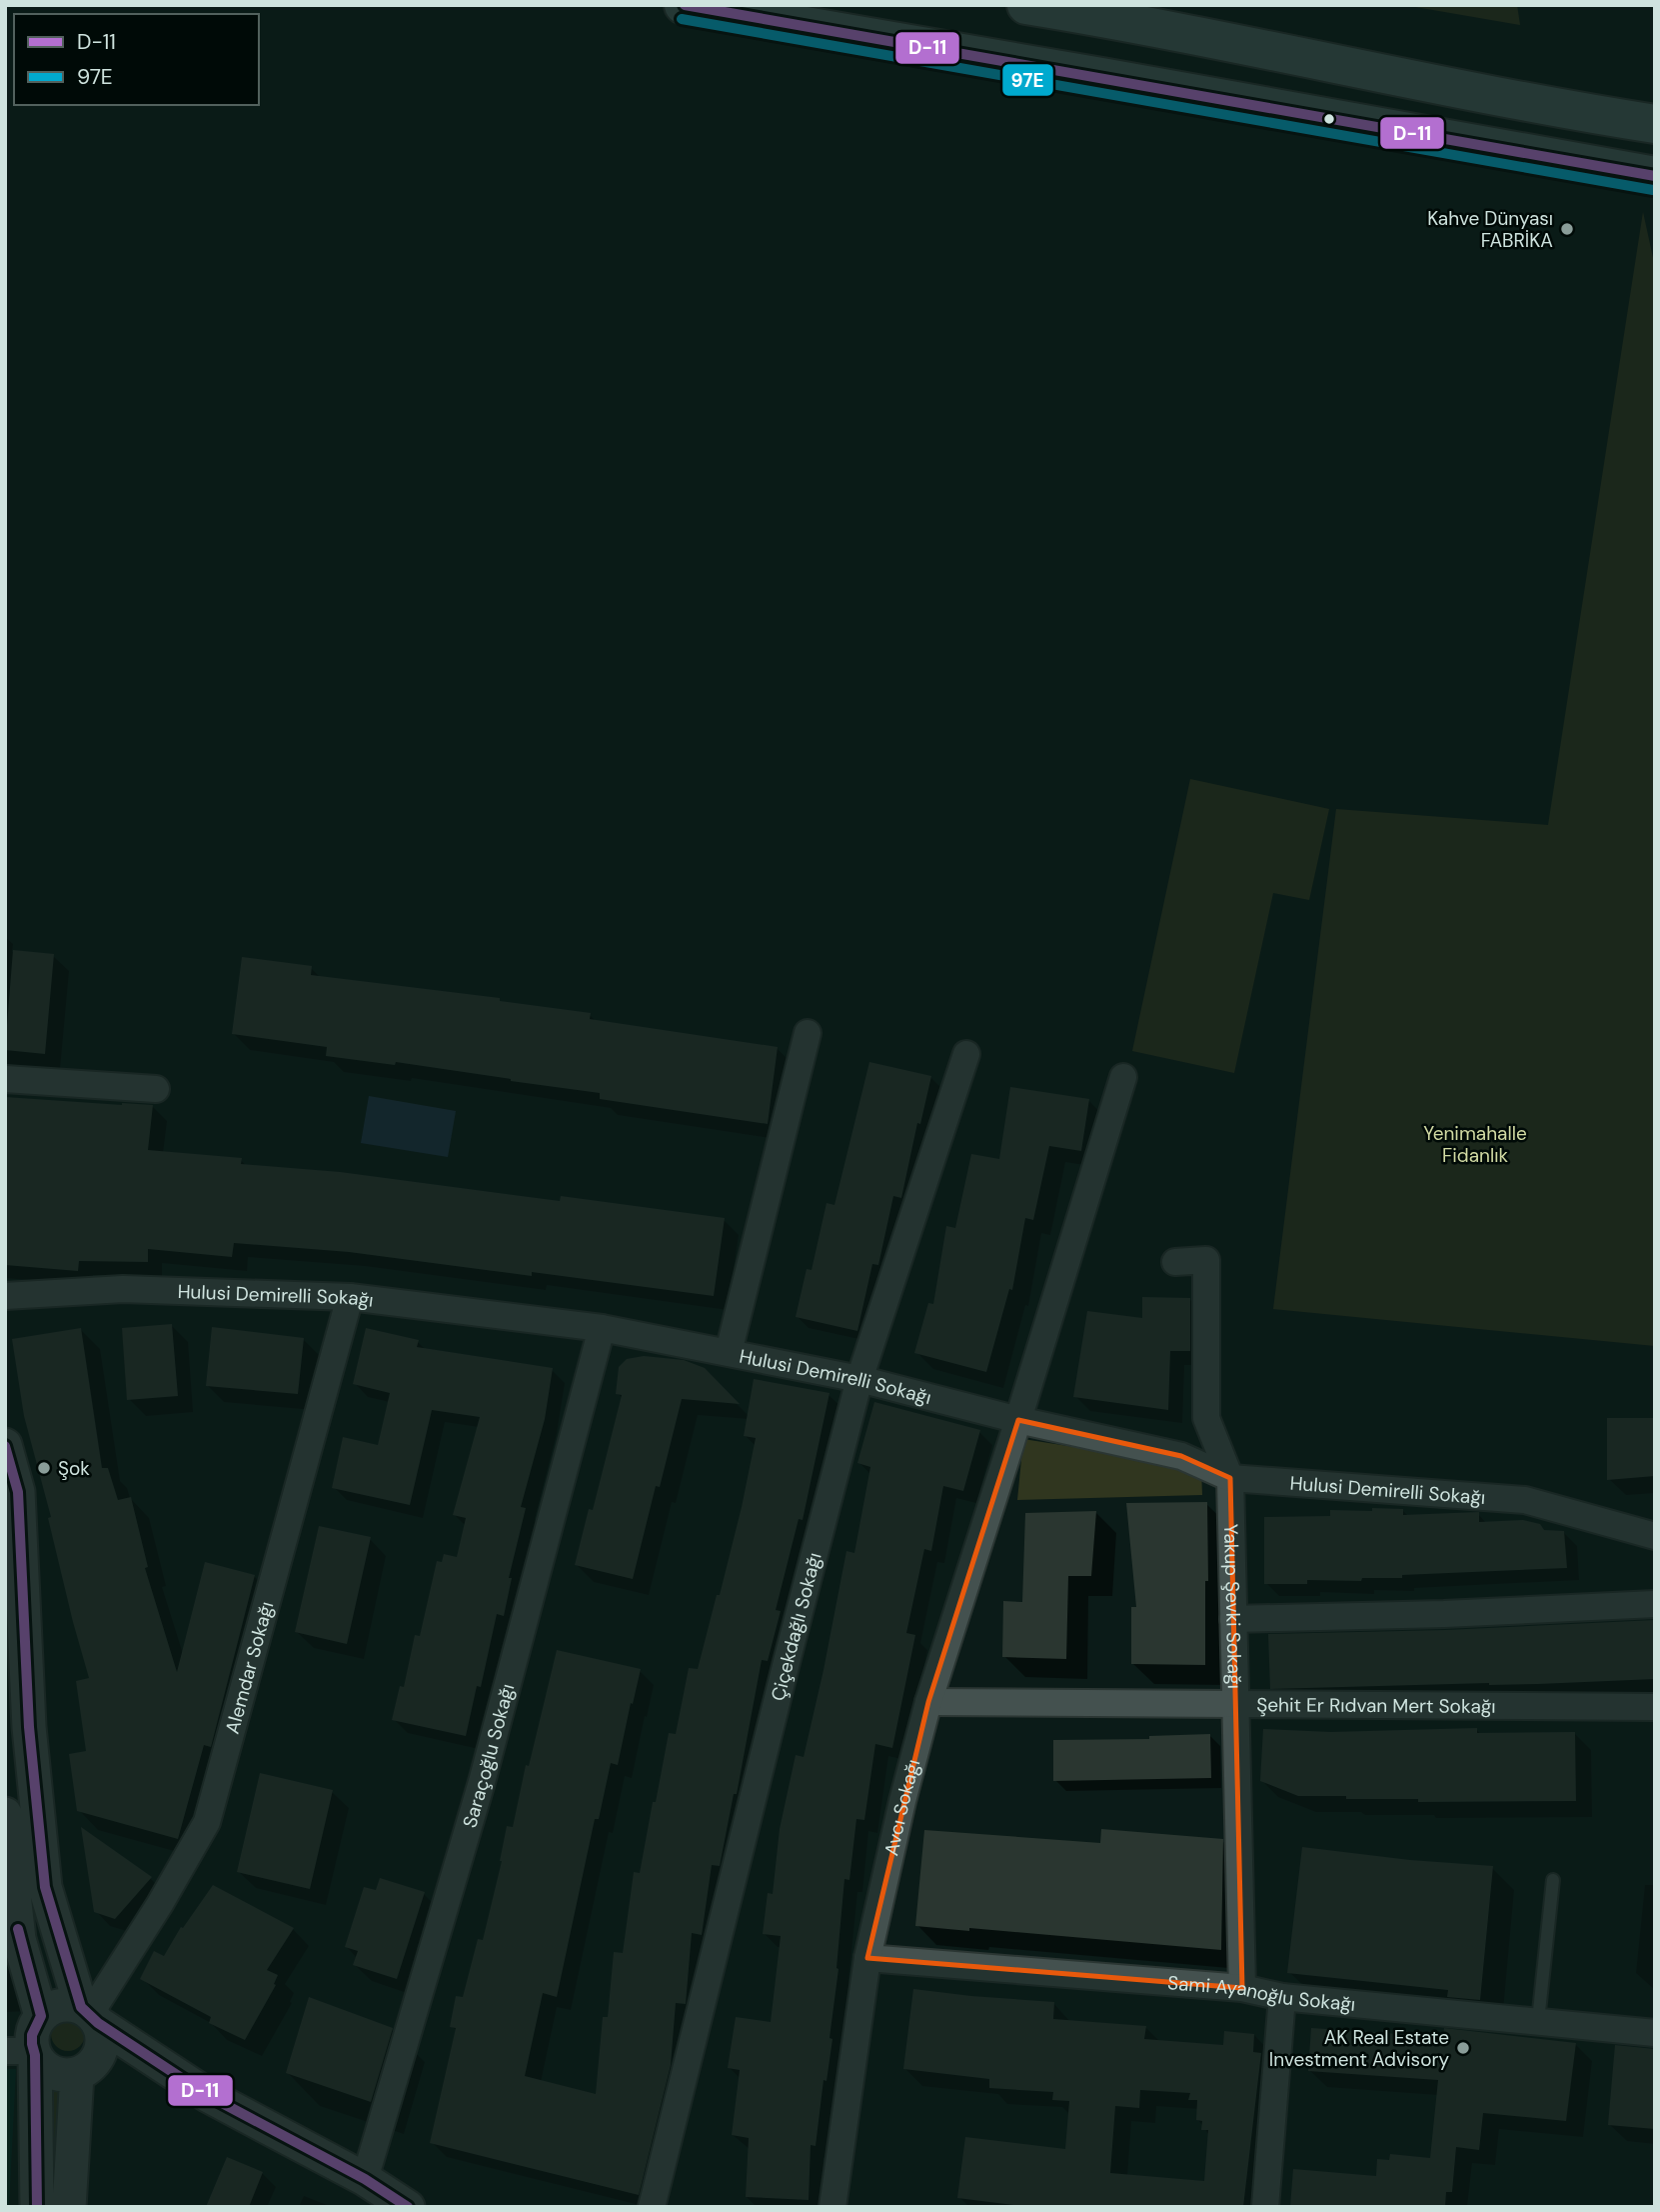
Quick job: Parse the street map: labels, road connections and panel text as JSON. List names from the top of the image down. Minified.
{"streets":{"street":["Hulusi Demirelli Sokağı","Yakup Şevki Sokağı","Çiçekdağlı Sokağı","Alemdar Sokağı","Şehit Er Rıdvan Mert Sokağı","Saraçoğlu Sokağı","Avcı Sokağı","Sami Ayanoğlu Sokağı"]},"crossings":[["Hulusi Demirelli Sokağı","Yakup Şevki Sokağı"],["Hulusi Demirelli Sokağı","Çiçekdağlı Sokağı"],["Hulusi Demirelli Sokağı","Alemdar Sokağı"],["Hulusi Demirelli Sokağı","Saraçoğlu Sokağı"],["Hulusi Demirelli Sokağı","Avcı Sokağı"],["Yakup Şevki Sokağı","Şehit Er Rıdvan Mert Sokağı"],["Yakup Şevki Sokağı","Sami Ayanoğlu Sokağı"],["Şehit Er Rıdvan Mert Sokağı","Avcı Sokağı"],["Avcı Sokağı","Sami Ayanoğlu Sokağı"]],"parks":["Yenimahalle Fidanlık"],"places":["Kahve Dünyası FABRİKA","Şok","AK Real Estate Investment Advisory"],"lines":["transit line D-11","transit line 97E"],"legend":["D-11","97E"]}
